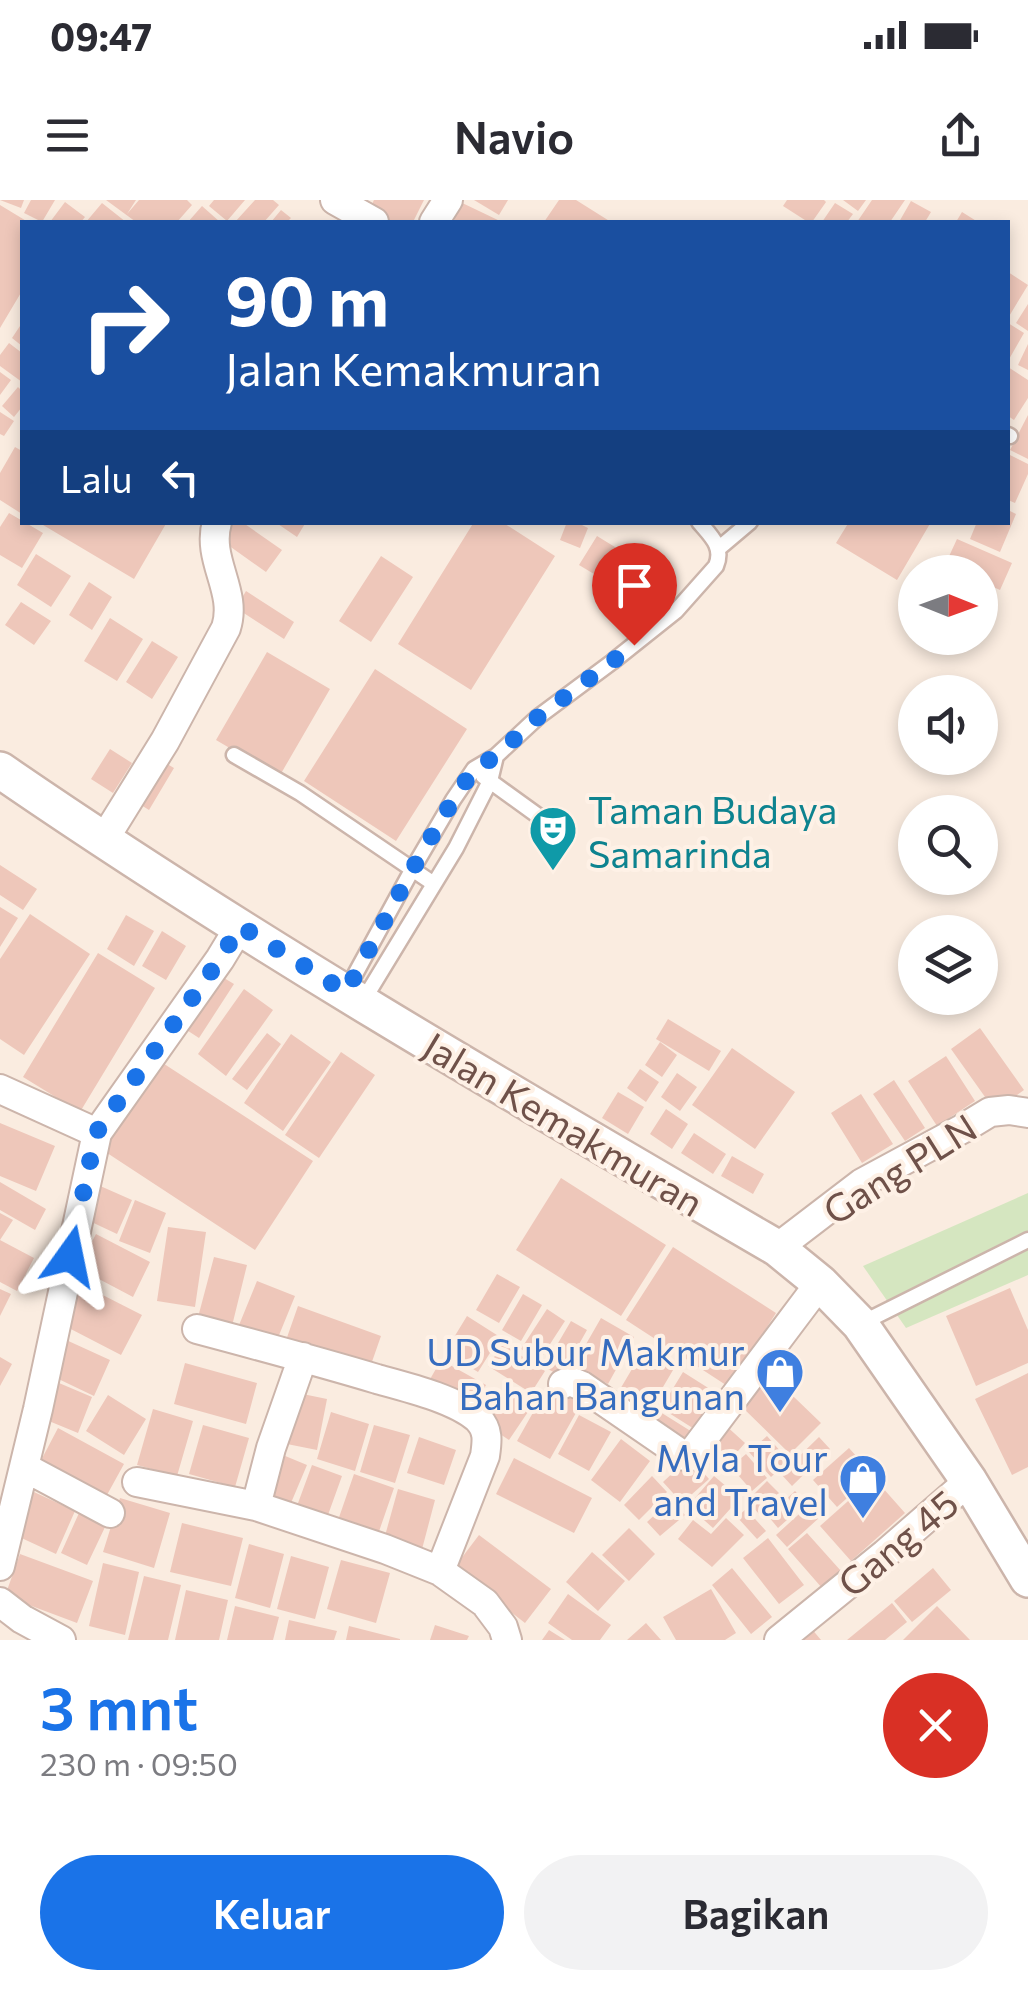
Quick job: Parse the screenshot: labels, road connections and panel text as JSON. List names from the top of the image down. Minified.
{"streets":{"street":["Jalan Kemakmuran","Gang PLN","Gang 45"]},"crossings":[["Jalan Kemakmuran","Gang PLN"],["Jalan Kemakmuran","Gang 45"]],"places":{"theatre":["Taman Budaya Samarinda"],"shop":["UD Subur Makmur Bahan Bangunan","Myla Tour and Travel"]},"north":"right","page":{"status":"09:47","header":"Navio","turn":["90 m","Jalan Kemakmuran"],"then":"Lalu","heading":["3 mnt","230 m · 09:50"],"buttons":["Keluar","Bagikan"]}}
